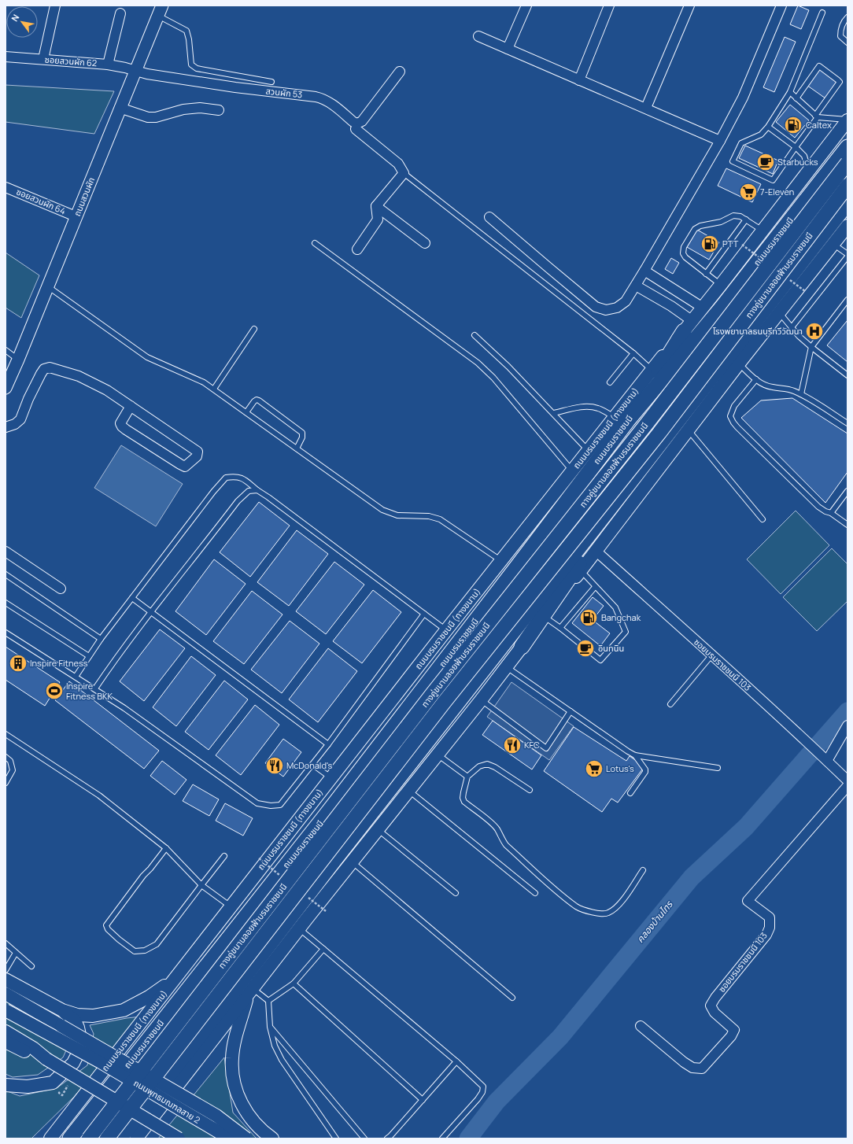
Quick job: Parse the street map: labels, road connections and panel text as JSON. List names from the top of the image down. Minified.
{"streets":{"highway":["ถนนบรมราชชนนี"],"main road":["ทางคู่ขนานลอยฟ้าบรมราชชนนี","ถนนบรมราชชนนี (ทางขนาน)","ถนนพุทธมณฑลสาย 2"],"street":["ซอยสวนผัก 62","สวนผัก 53","ถนนสวนผัก","ซอยสวนผัก 64","ซอยบรมราชชนนี 103"]},"crossings":[["ซอยสวนผัก 62","สวนผัก 53"],["ซอยสวนผัก 62","ถนนสวนผัก"],["สวนผัก 53","ถนนสวนผัก"],["ถนนสวนผัก","ซอยสวนผัก 64"],["ถนนบรมราชชนนี","ถนนบรมราชชนนี (ทางขนาน)"]],"water":["คลองบ้านไทร"],"places":{"fuel station":["Caltex","PTT","Bangchak"],"cafe":["Starbucks","อินทนิน"],"supermarket":["7-Eleven","Lotus's"],"hospital":["โรงพยาบาลธนบุรีทวีวัฒนา"],"building":["Inspire Fitness"],"sports":["Inspire Fitness BKK"],"restaurant":["KFC","McDonald's"]},"north":"top left"}
